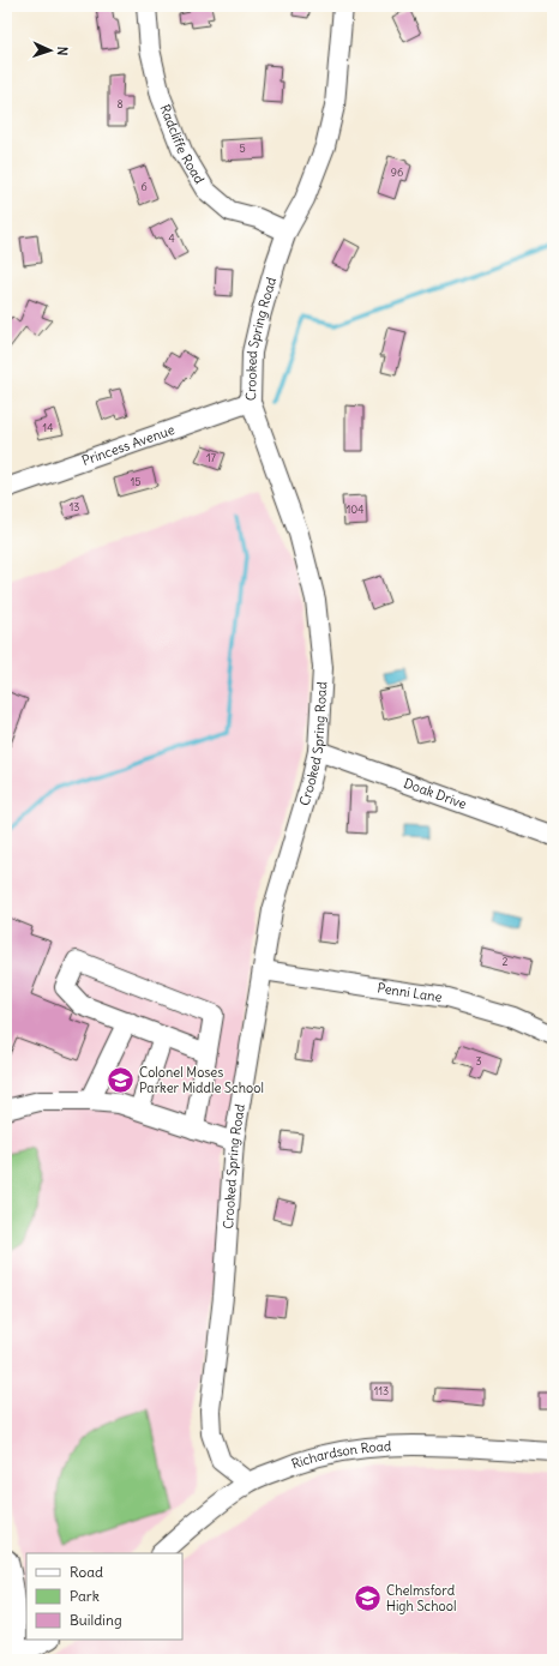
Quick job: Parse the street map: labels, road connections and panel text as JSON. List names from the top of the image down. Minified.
{"streets":{"street":["Radcliffe Road","Crooked Spring Road","Princess Avenue","Doak Drive","Penni Lane","Richardson Road"]},"crossings":[["Radcliffe Road","Crooked Spring Road"],["Crooked Spring Road","Princess Avenue"],["Crooked Spring Road","Doak Drive"],["Crooked Spring Road","Penni Lane"],["Crooked Spring Road","Richardson Road"]],"places":{"school or university":["Colonel Moses Parker Middle School","Chelmsford High School"]},"house_numbers":["8","5","96","6","4","14","17","15","13","104","2","3","113"],"legend":["Road","Park","Building"],"north":"right"}
